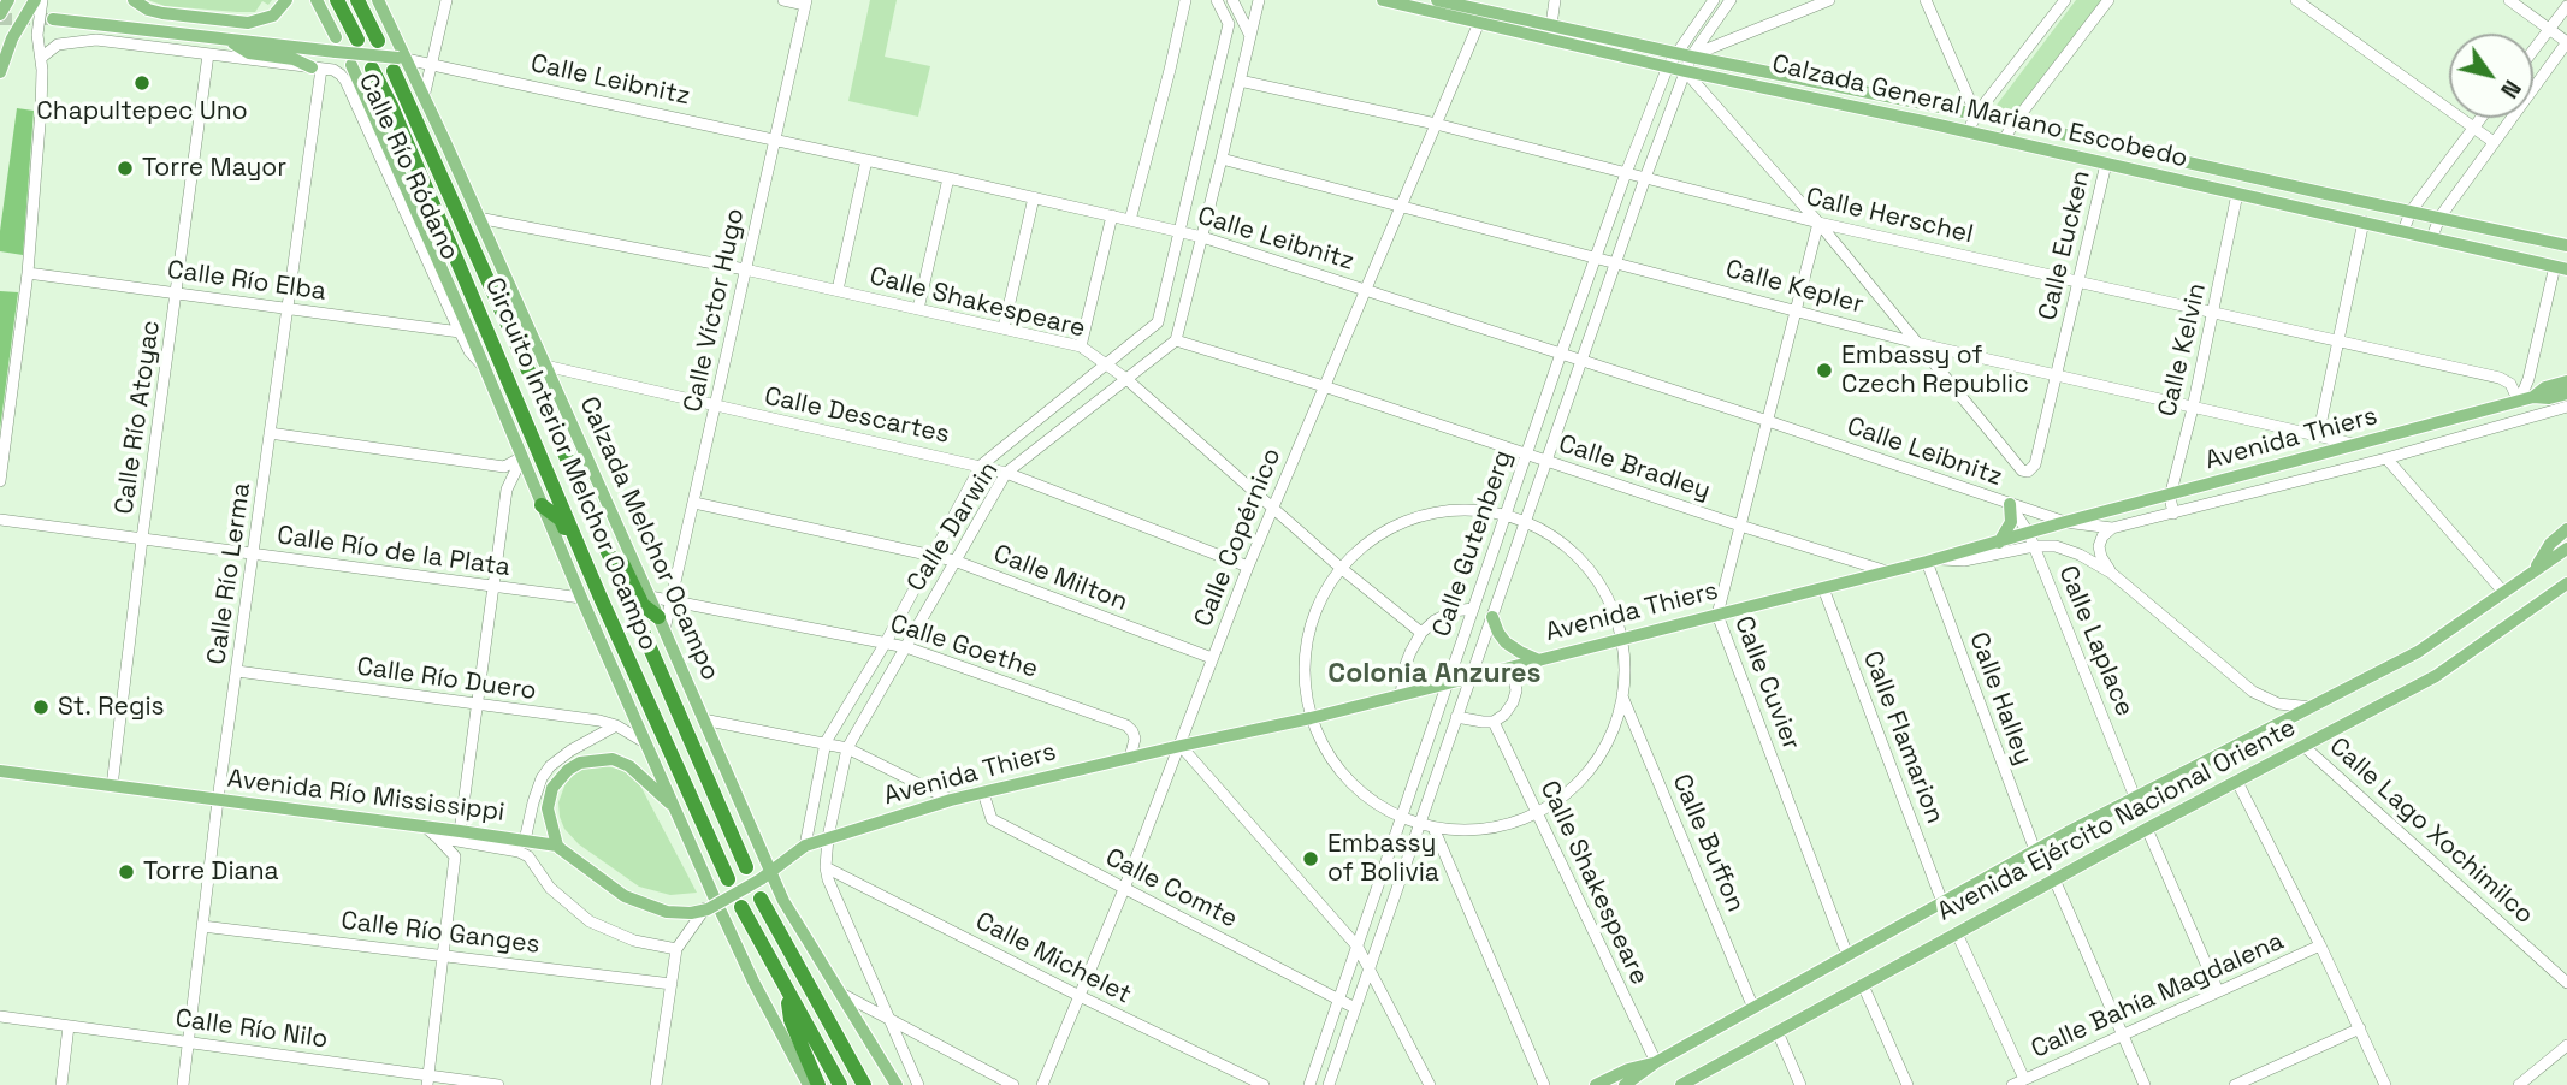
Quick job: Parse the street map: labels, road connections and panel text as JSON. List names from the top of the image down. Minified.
{"streets":{"highway":["Circuito Interior Melchor Ocampo"],"main road":["Calzada General Mariano Escobedo","Calle Río Ródano","Avenida Thiers","Calzada Melchor Ocampo","Avenida Río Mississippi","Avenida Ejército Nacional Oriente"],"street":["Calle Leibnitz","Calle Herschel","Calle Eucken","Calle Río Elba","Calle Kepler","Calle Shakespeare","Calle Víctor Hugo","Calle Kelvin","Calle Descartes","Calle Río Atoyac","Calle Bradley","Calle Darwin","Calle Copérnico","Calle Gutenberg","Calle Río de la Plata","Calle Río Lerma","Calle Milton","Calle Laplace","Calle Goethe","Calle Río Duero","Calle Cuvier","Calle Halley","Calle Flamarion","Calle Lago Xochimilco","Calle Buffon","Calle Comte","Calle Río Ganges","Calle Michelet","Calle Bahía Magdalena","Calle Río Nilo"]},"crossings":[["Calle Leibnitz","Calle Río Ródano"],["Calle Leibnitz","Calle Víctor Hugo"],["Calle Leibnitz","Avenida Thiers"],["Calle Leibnitz","Circuito Interior Melchor Ocampo"],["Calle Leibnitz","Calle Darwin"],["Calle Leibnitz","Calle Copérnico"],["Calle Leibnitz","Calzada Melchor Ocampo"],["Calle Leibnitz","Calle Gutenberg"],["Calle Leibnitz","Calle Laplace"],["Calle Leibnitz","Calle Cuvier"],["Calzada General Mariano Escobedo","Calle Eucken"],["Calzada General Mariano Escobedo","Calle Kelvin"],["Calzada General Mariano Escobedo","Calle Copérnico"],["Calzada General Mariano Escobedo","Calle Gutenberg"],["Calle Río Ródano","Calle Río Elba"],["Calle Río Ródano","Circuito Interior Melchor Ocampo"],["Calle Río Ródano","Calzada Melchor Ocampo"],["Calle Río Ródano","Calle Río Lerma"],["Calle Herschel","Calle Eucken"],["Calle Herschel","Calle Kelvin"],["Calle Herschel","Avenida Thiers"],["Calle Herschel","Calle Copérnico"],["Calle Herschel","Calle Gutenberg"],["Calle Herschel","Calle Cuvier"],["Calle Eucken","Calle Kepler"],["Calle Río Elba","Calle Río Atoyac"],["Calle Río Elba","Calle Río Lerma"],["Calle Kepler","Calle Kelvin"],["Calle Kepler","Avenida Thiers"],["Calle Kepler","Calle Copérnico"],["Calle Kepler","Calle Gutenberg"],["Calle Kepler","Calle Cuvier"],["Calle Shakespeare","Calle Víctor Hugo"],["Calle Shakespeare","Calle Darwin"],["Calle Shakespeare","Calle Copérnico"],["Calle Shakespeare","Calzada Melchor Ocampo"],["Calle Shakespeare","Avenida Ejército Nacional Oriente"],["Calle Víctor Hugo","Calle Descartes"],["Calle Víctor Hugo","Calzada Melchor Ocampo"],["Calle Víctor Hugo","Calle Milton"],["Calle Víctor Hugo","Calle Goethe"],["Calle Kelvin","Avenida Thiers"],["Calle Descartes","Calle Darwin"],["Calle Descartes","Calle Copérnico"],["Calle Descartes","Calzada Melchor Ocampo"],["Calle Río Atoyac","Calle Río de la Plata"],["Calle Río Atoyac","Avenida Río Mississippi"],["Avenida Thiers","Calle Bradley"],["Avenida Thiers","Calle Darwin"],["Avenida Thiers","Calle Copérnico"],["Avenida Thiers","Calzada Melchor Ocampo"],["Avenida Thiers","Calle Gutenberg"],["Avenida Thiers","Calle Laplace"],["Avenida Thiers","Calle Goethe"],["Avenida Thiers","Calle Cuvier"],["Avenida Thiers","Calle Halley"],["Avenida Thiers","Calle Flamarion"],["Avenida Thiers","Avenida Río Mississippi"],["Avenida Thiers","Calle Comte"],["Circuito Interior Melchor Ocampo","Calzada Melchor Ocampo"],["Calle Bradley","Calle Darwin"],["Calle Bradley","Calle Copérnico"],["Calle Bradley","Calle Gutenberg"],["Calle Bradley","Calle Cuvier"],["Calle Darwin","Calle Milton"],["Calle Darwin","Calle Goethe"],["Calle Darwin","Calle Michelet"],["Calle Copérnico","Calle Milton"],["Calle Copérnico","Calle Comte"],["Calle Copérnico","Calle Michelet"],["Calzada Melchor Ocampo","Calle Goethe"],["Calle Gutenberg","Calle Comte"],["Calle Río de la Plata","Calle Río Lerma"],["Calle Río Lerma","Calle Río Duero"],["Calle Río Lerma","Avenida Río Mississippi"],["Calle Río Lerma","Calle Río Ganges"],["Calle Río Lerma","Calle Río Nilo"],["Calle Laplace","Avenida Ejército Nacional Oriente"],["Calle Cuvier","Avenida Ejército Nacional Oriente"],["Calle Halley","Avenida Ejército Nacional Oriente"],["Calle Flamarion","Avenida Ejército Nacional Oriente"],["Avenida Ejército Nacional Oriente","Calle Lago Xochimilco"],["Avenida Ejército Nacional Oriente","Calle Buffon"]],"districts":["Colonia Anzures"],"places":["Chapultepec Uno","Torre Mayor","Embassy of Czech Republic","St. Regis","Embassy of Bolivia","Torre Diana"],"north":"bottom right"}
